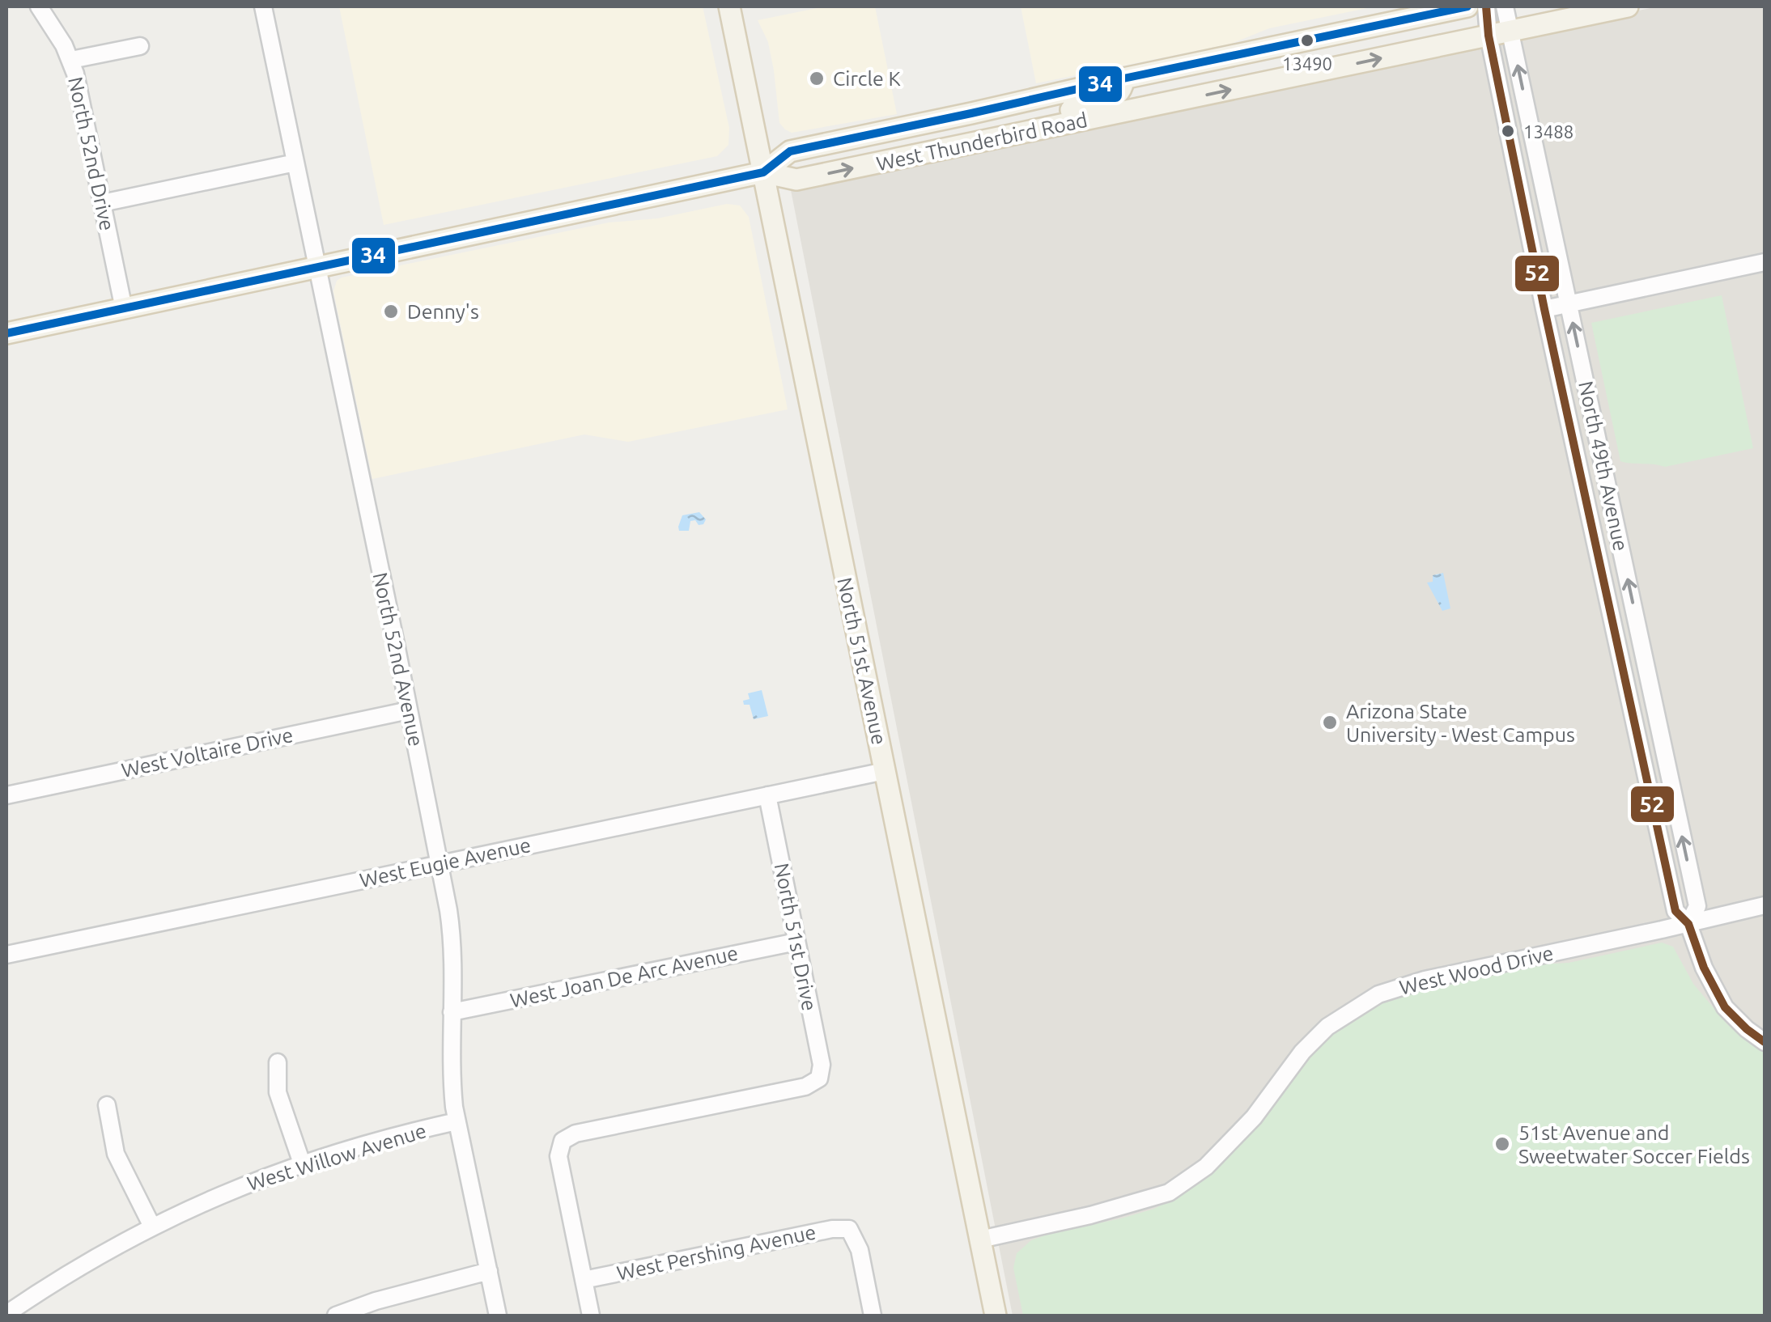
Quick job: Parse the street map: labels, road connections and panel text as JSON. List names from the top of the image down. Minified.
{"streets":{"main road":["West Thunderbird Road","North 51st Avenue"],"street":["North 52nd Drive","North 49th Avenue","North 52nd Avenue","West Voltaire Drive","West Eugie Avenue","North 51st Drive","West Wood Drive","West Joan De Arc Avenue","West Willow Avenue","West Pershing Avenue"]},"crossings":[["West Thunderbird Road","North 52nd Drive"],["West Thunderbird Road","North 49th Avenue"],["West Thunderbird Road","North 52nd Avenue"],["West Thunderbird Road","North 51st Avenue"],["North 49th Avenue","West Wood Drive"],["North 52nd Avenue","West Voltaire Drive"],["North 52nd Avenue","West Eugie Avenue"],["North 52nd Avenue","West Joan De Arc Avenue"],["North 52nd Avenue","West Willow Avenue"],["North 51st Avenue","West Eugie Avenue"],["North 51st Avenue","West Wood Drive"],["West Eugie Avenue","North 51st Drive"],["North 51st Drive","West Joan De Arc Avenue"],["North 51st Drive","West Pershing Avenue"]],"places":["13490","Circle K","13488","Denny's","Arizona State University - West Campus","51st Avenue and Sweetwater Soccer Fields"],"lines":["transit line 52","transit line 34"]}
